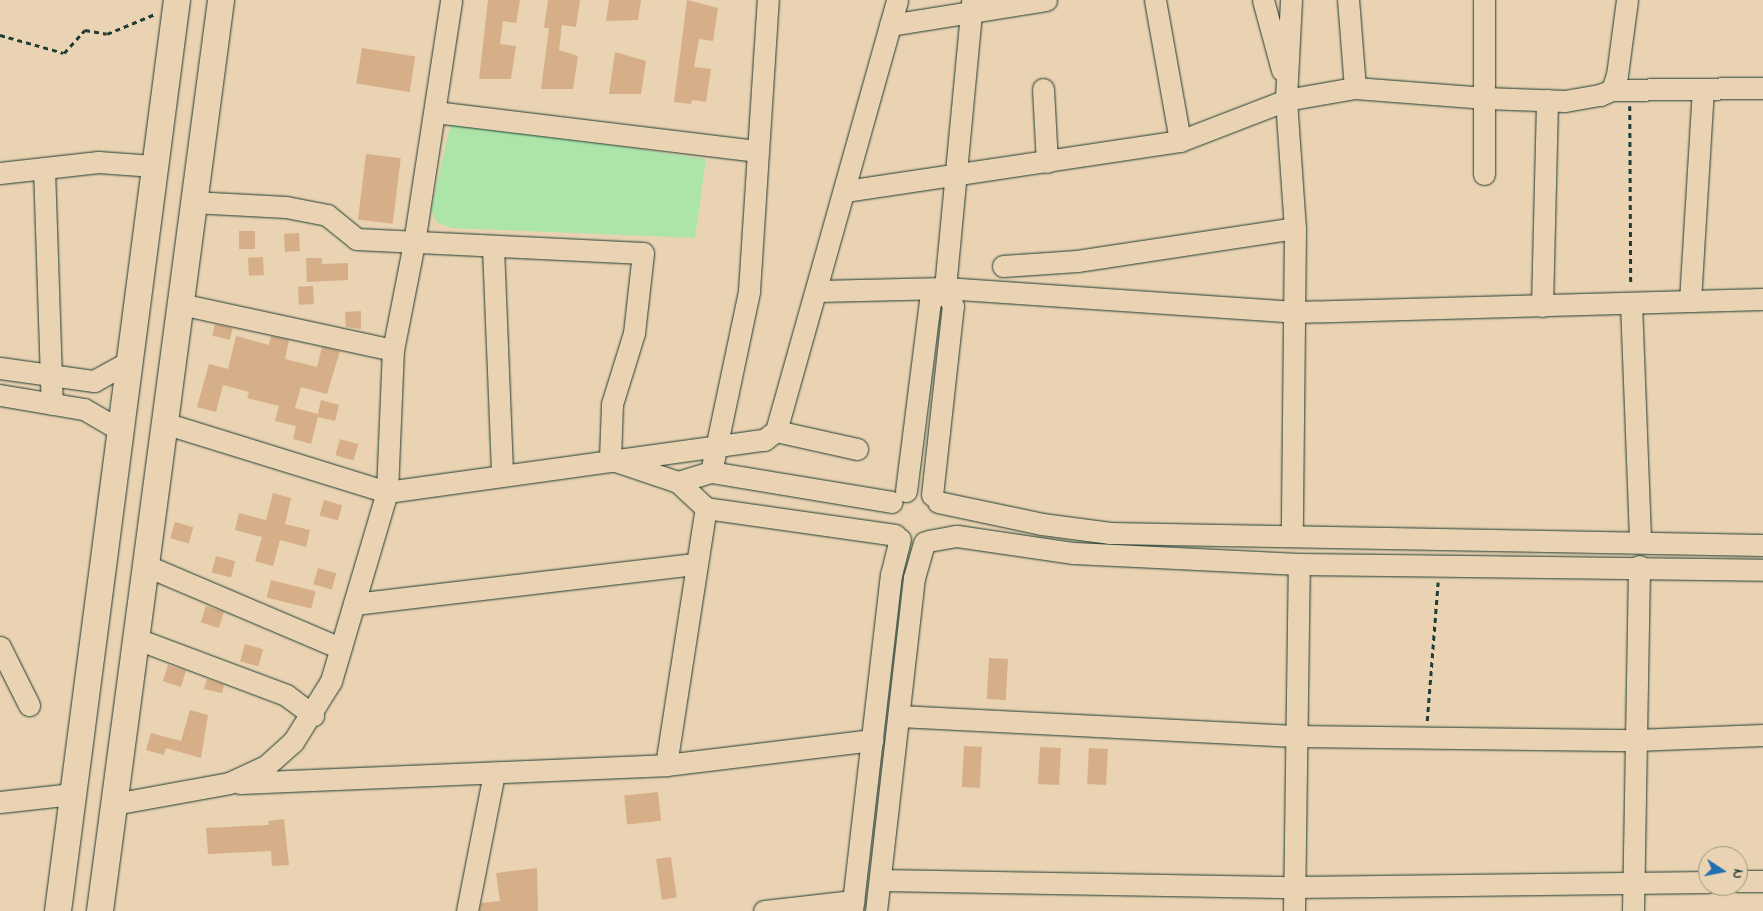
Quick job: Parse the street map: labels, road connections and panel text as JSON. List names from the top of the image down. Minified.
{"north":"right"}
